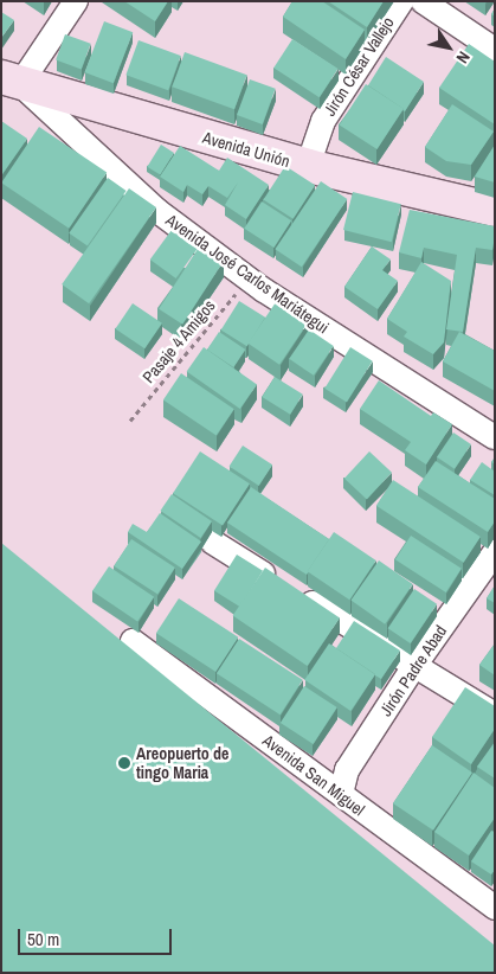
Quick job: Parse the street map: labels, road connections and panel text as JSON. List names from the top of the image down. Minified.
{"streets":{"main road":["Avenida Unión"],"street":["Jirón César Vallejo","Avenida José Carlos Mariátegui","Jirón Padre Abad","Avenida San Miguel"],"path":["Pasaje 4 Amigos"]},"crossings":[["Jirón César Vallejo","Avenida Unión"],["Avenida Unión","Avenida José Carlos Mariátegui"],["Avenida José Carlos Mariátegui","Pasaje 4 Amigos"],["Jirón Padre Abad","Avenida San Miguel"]],"places":["Areopuerto de tingo Maria"],"scale_bar":"50 m","north":"bottom right"}
